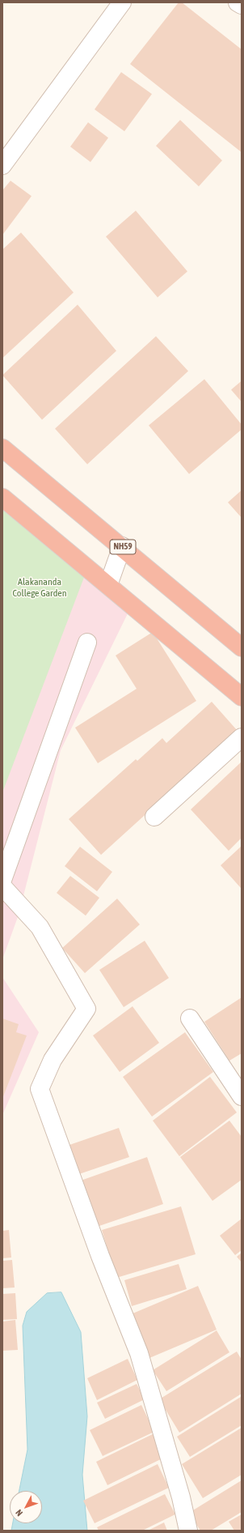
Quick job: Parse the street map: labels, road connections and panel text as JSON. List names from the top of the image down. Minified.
{"streets":{"highway":["NH59"]},"parks":["Alakananda College Garden"],"north":"bottom left"}
